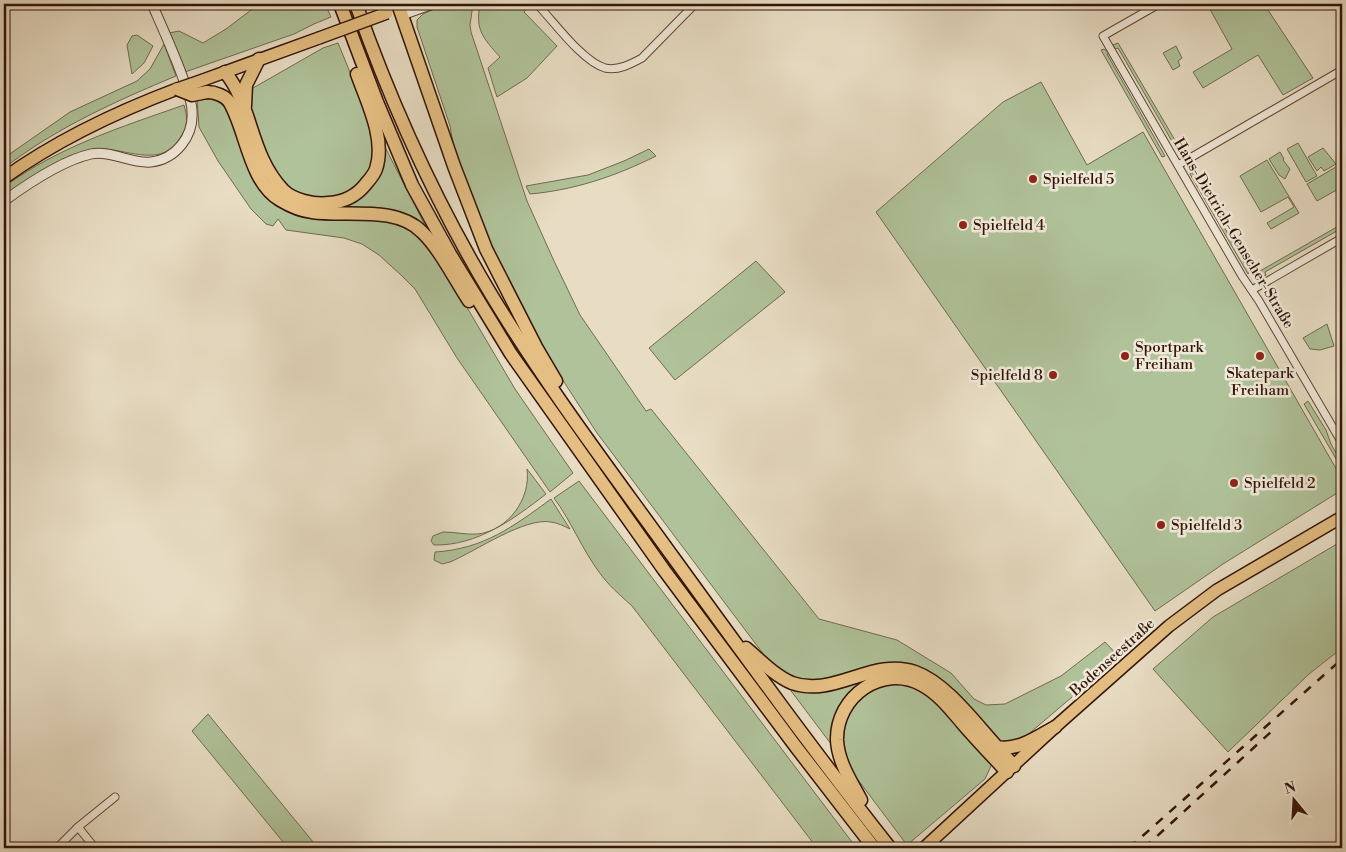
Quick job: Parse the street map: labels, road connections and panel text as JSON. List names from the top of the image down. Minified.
{"streets":{"main road":["Bodenseestraße"],"street":["Hans-Dietrich-Genscher-Straße"]},"places":["Spielfeld 5","Spielfeld 4","Sportpark Freiham","Skatepark Freiham","Spielfeld 8","Spielfeld 2","Spielfeld 3"],"north":"top"}
